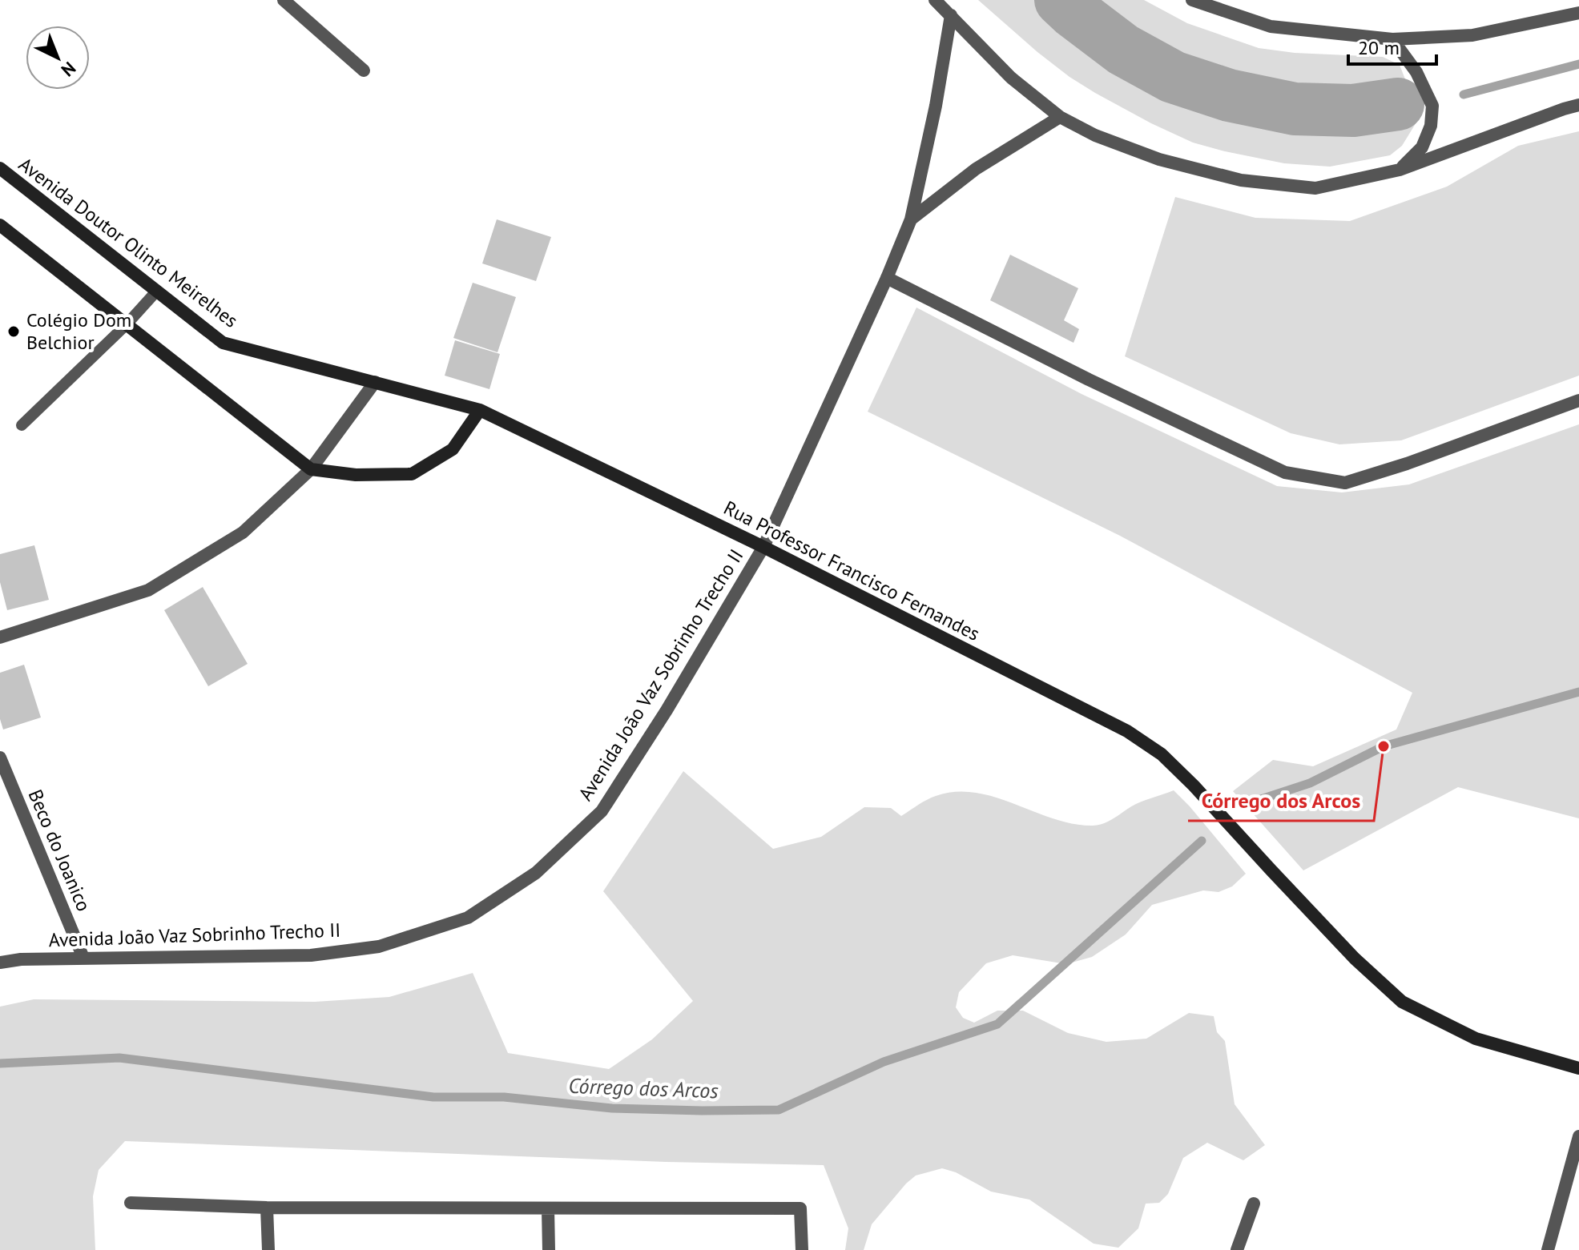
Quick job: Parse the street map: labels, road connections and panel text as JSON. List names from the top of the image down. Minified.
{"streets":{"main road":["Avenida Doutor Olinto Meirelhes","Rua Professor Francisco Fernandes"],"street":["Avenida João Vaz Sobrinho Trecho II","Beco do Joanico"]},"crossings":[["Avenida Doutor Olinto Meirelhes","Rua Professor Francisco Fernandes"],["Rua Professor Francisco Fernandes","Avenida João Vaz Sobrinho Trecho II"],["Avenida João Vaz Sobrinho Trecho II","Beco do Joanico"]],"water":["Córrego dos Arcos"],"places":["Colégio Dom Belchior","Córrego dos Arcos"],"scale_bar":"20 m","north":"bottom right"}
